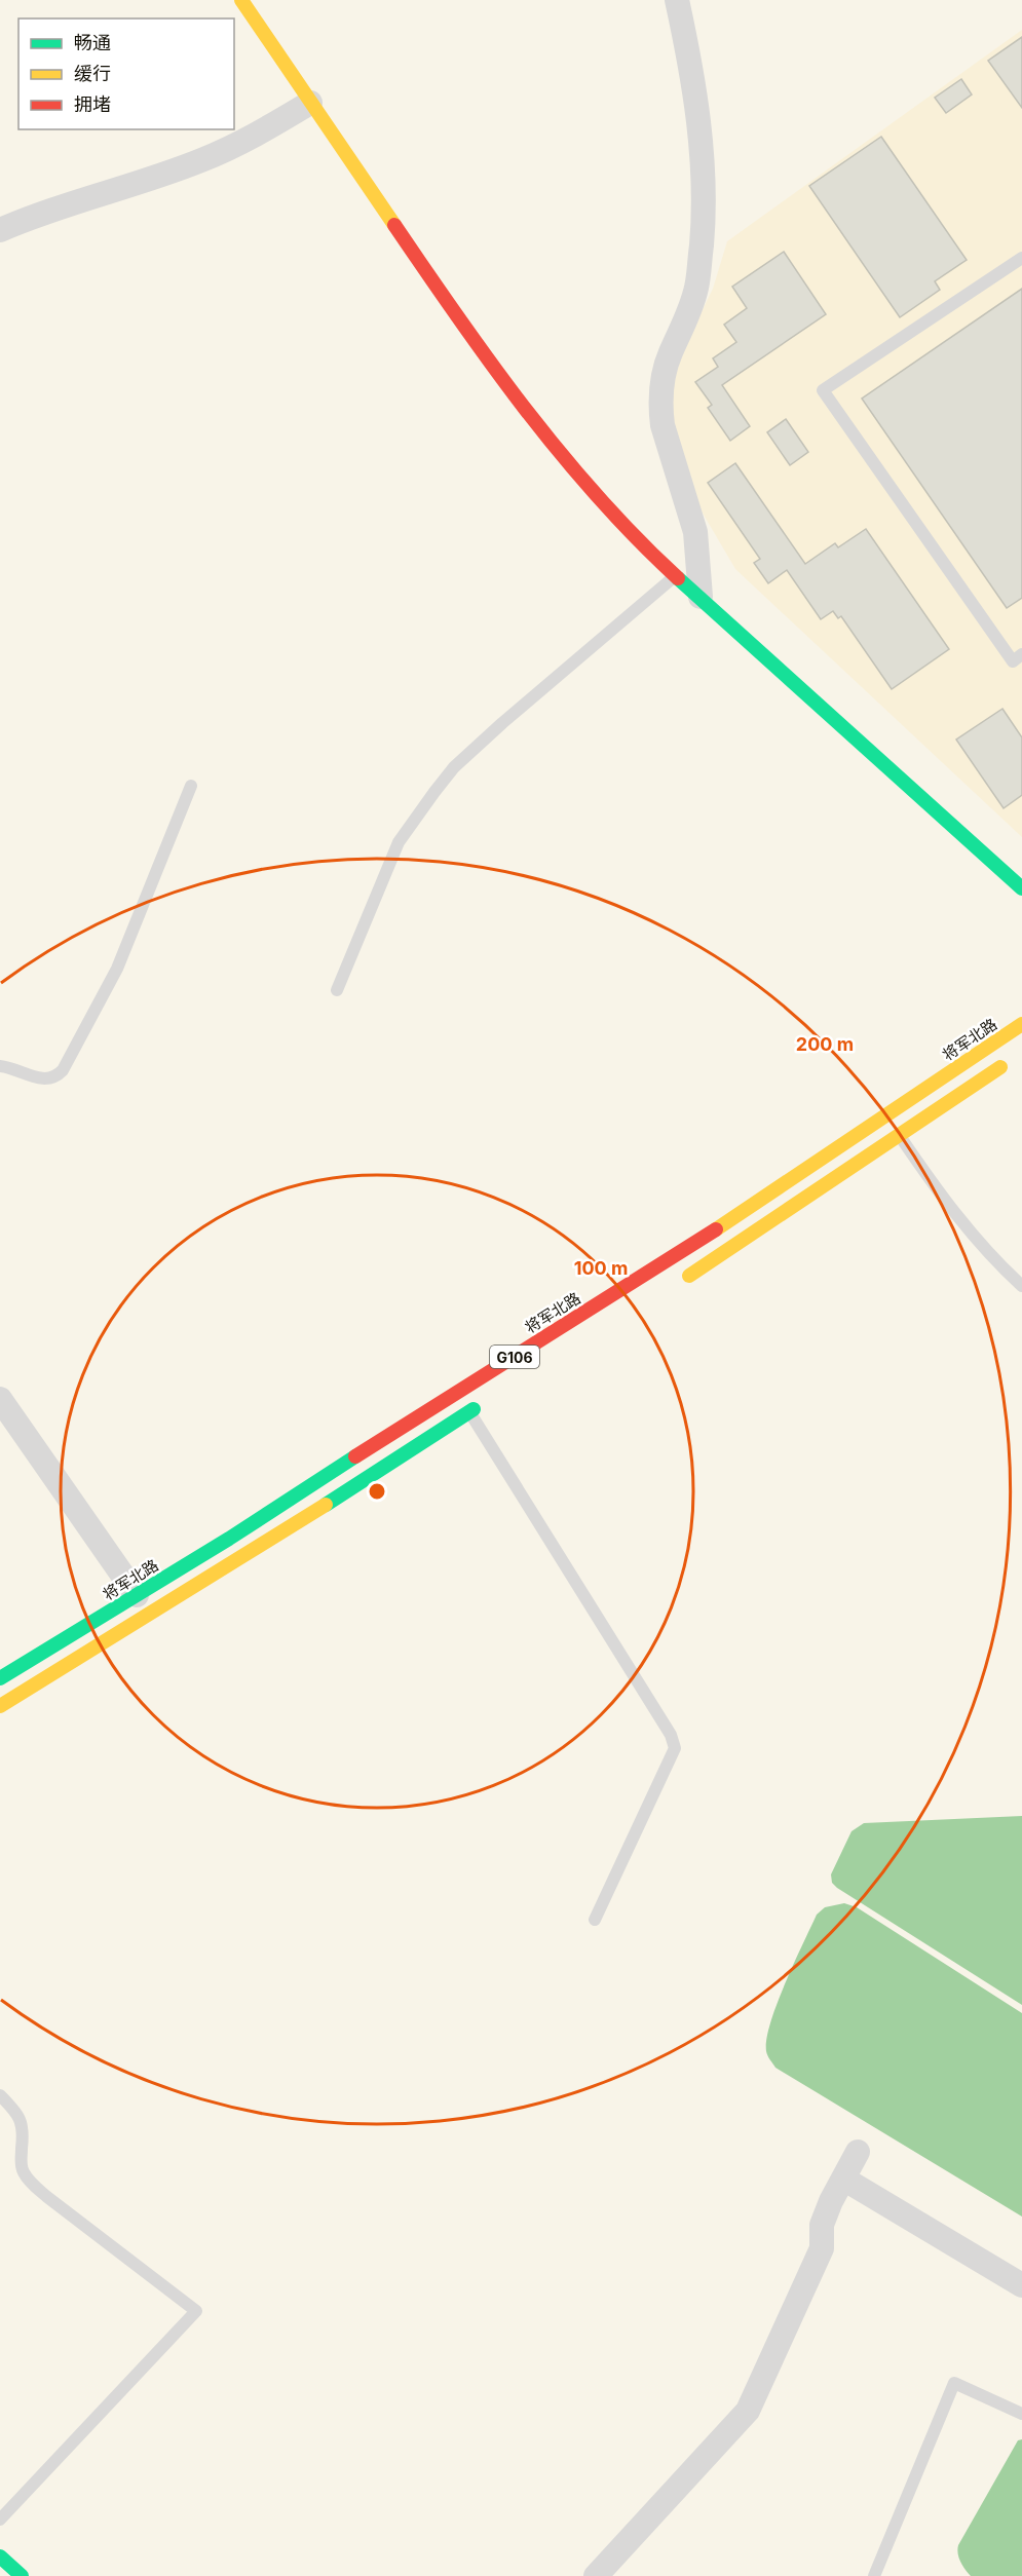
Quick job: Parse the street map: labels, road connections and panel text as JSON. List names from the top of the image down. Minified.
{"streets":{"main road":["将军北路","G106"]},"legend":["畅通","缓行","拥堵"],"rings":["200 m","100 m"]}
